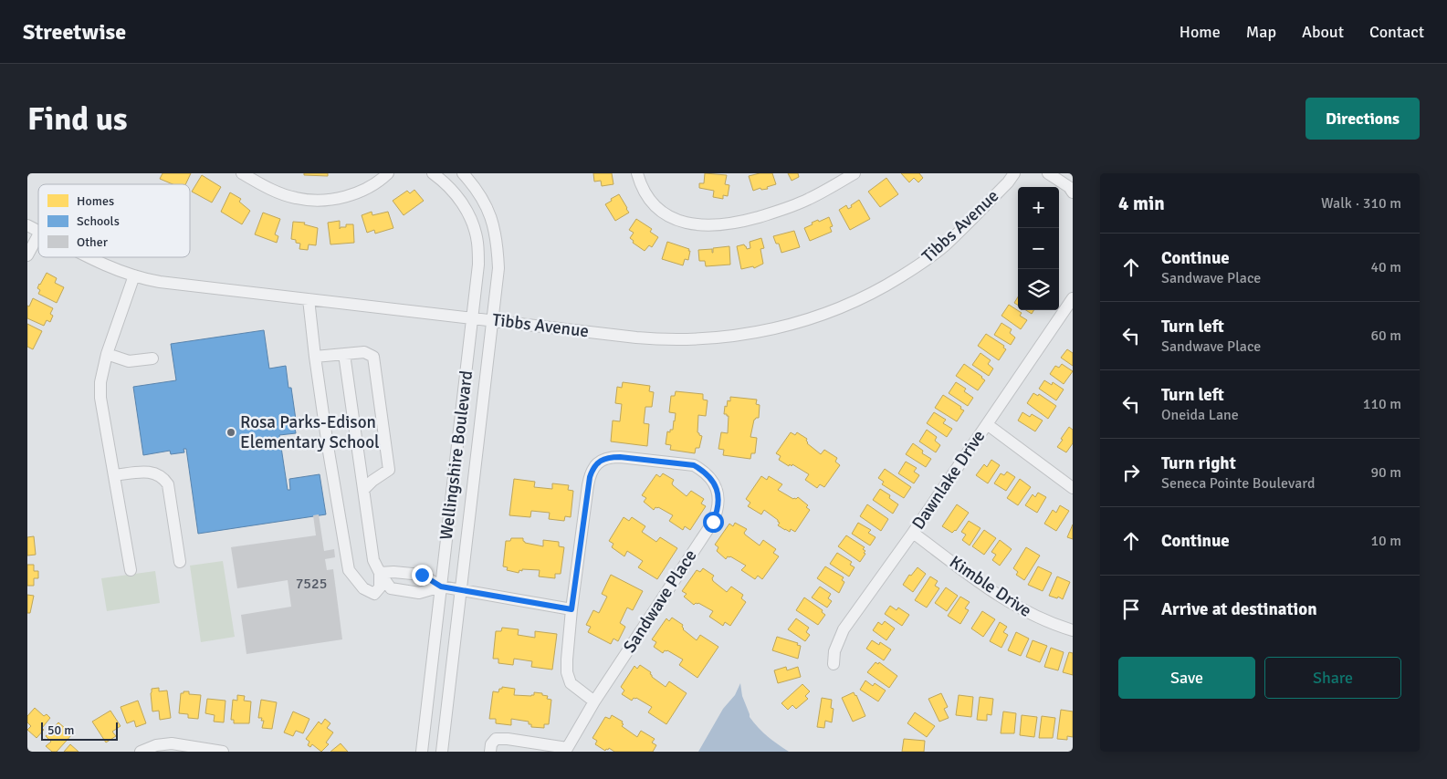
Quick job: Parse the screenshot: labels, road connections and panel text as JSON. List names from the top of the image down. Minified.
{"streets":{"street":["Tibbs Avenue","Wellingshire Boulevard","Dawnlake Drive","Kimble Drive","Sandwave Place"]},"crossings":[["Tibbs Avenue","Wellingshire Boulevard"],["Dawnlake Drive","Kimble Drive"]],"places":["Rosa Parks-Edison Elementary School"],"house_numbers":["7525"],"legend":["Homes","Schools","Other"],"scale_bar":"50 m","page":{"header":"Streetwise","nav":["Home","Map","About","Contact"],"buttons":["Directions",["Save","Share"]],"title":"Find us","heading":["4 min","Walk · 310 m"],"map_buttons":["+","−"],"list":[["Continue","Sandwave Place","40 m"],["Turn left","Sandwave Place","60 m"],["Turn left","Oneida Lane","110 m"],["Turn right","Seneca Pointe Boulevard","90 m"],["Continue","10 m"],"Arrive at destination"],"scale":"50 m"}}
